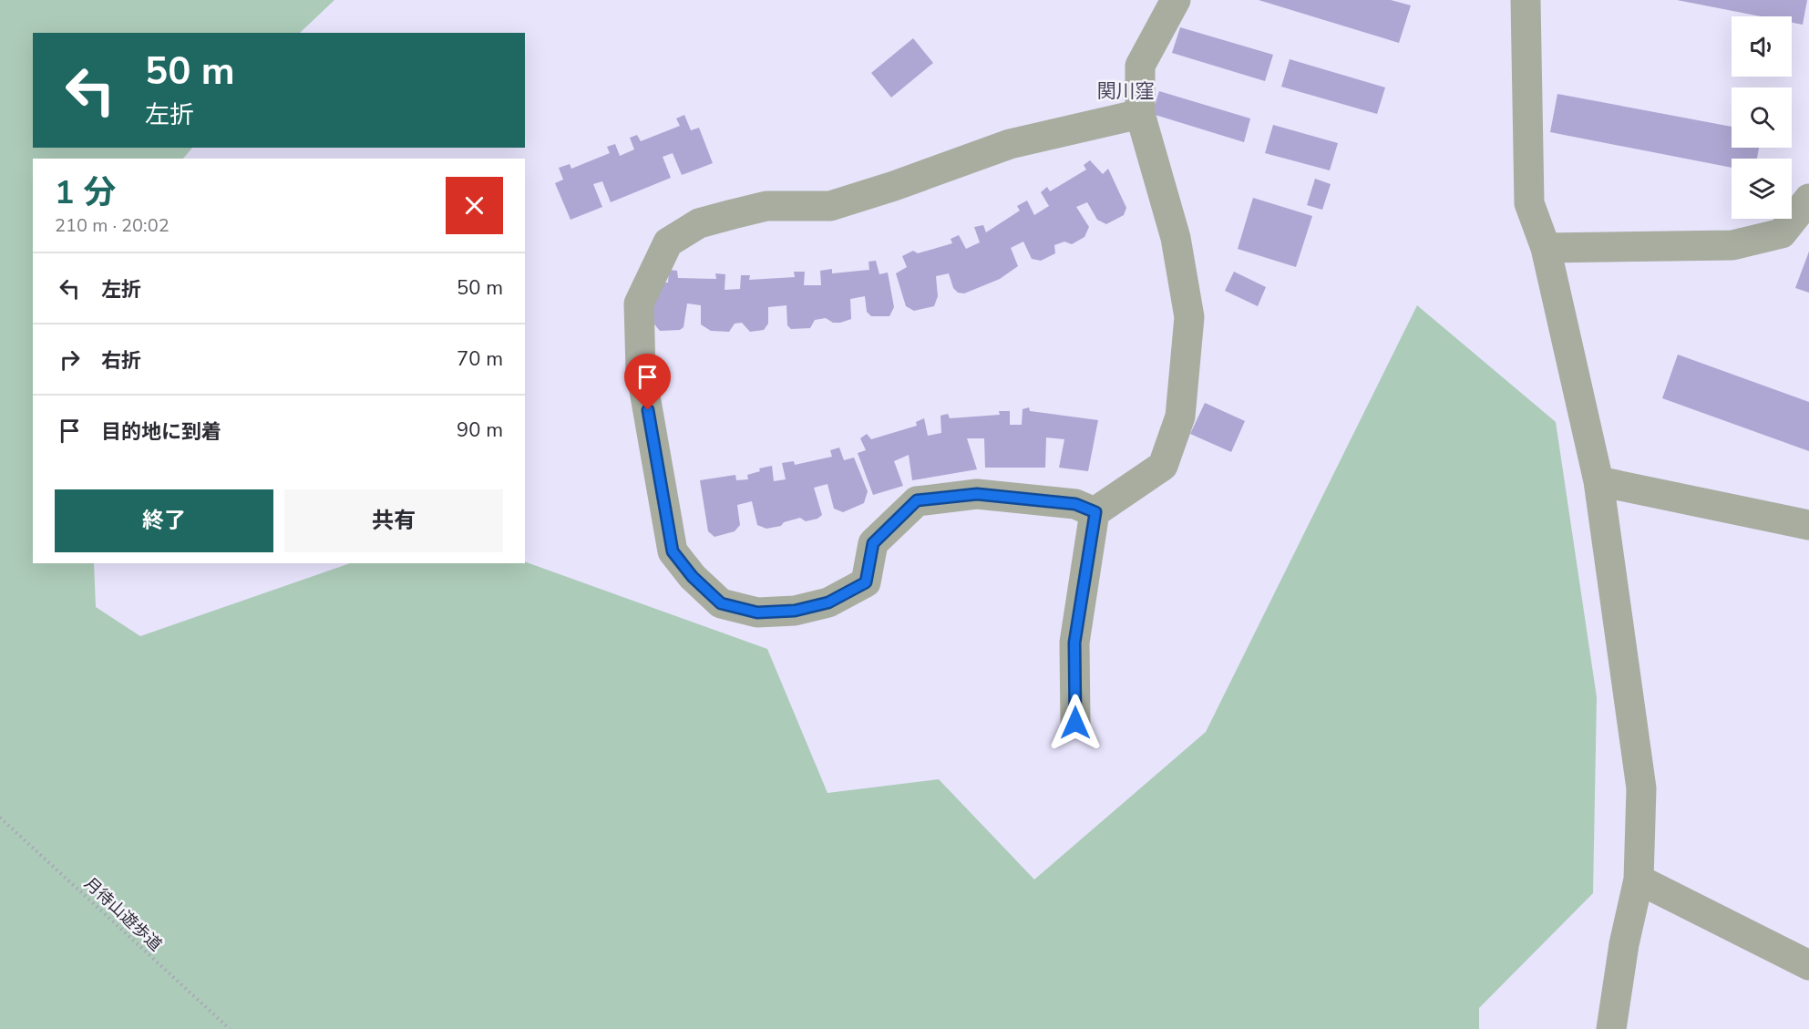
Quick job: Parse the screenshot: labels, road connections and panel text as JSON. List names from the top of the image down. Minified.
{"streets":{"path":["月待山遊歩道"]},"districts":["関川窪"],"page":{"turn":["50 m","左折"],"heading":["1 分","210 m · 20:02"],"list":[{"name":"左折","value":"50 m"},{"name":"右折","value":"70 m"},{"name":"目的地に到着","value":"90 m"}],"buttons":["終了","共有"]}}
